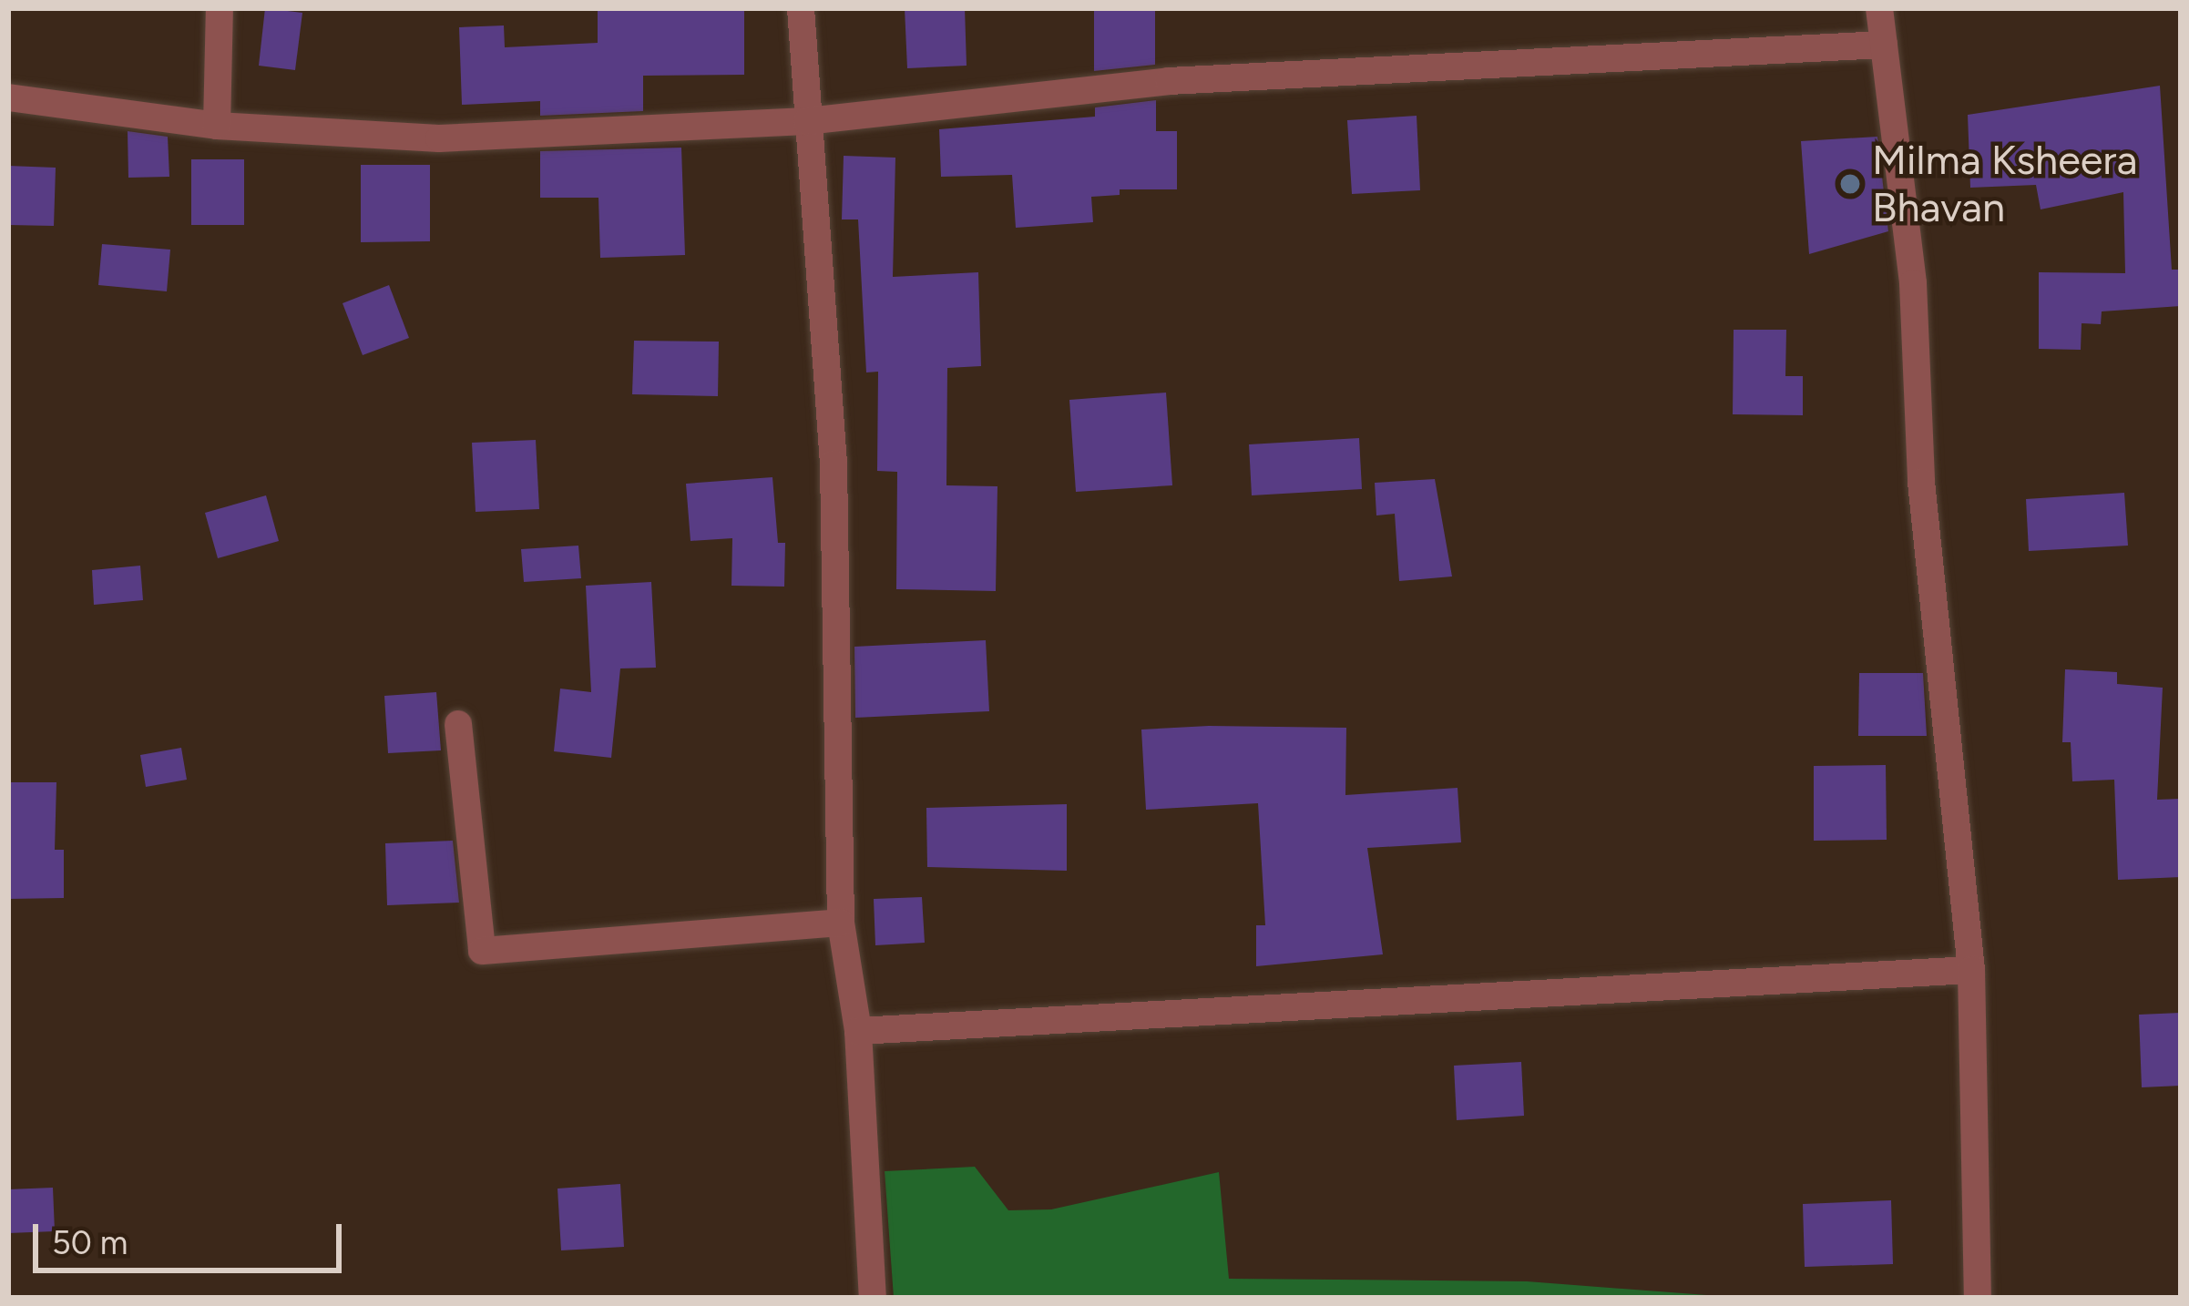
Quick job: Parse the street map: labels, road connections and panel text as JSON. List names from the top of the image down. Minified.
{"places":["Milma Ksheera Bhavan"],"scale_bar":"50 m"}
